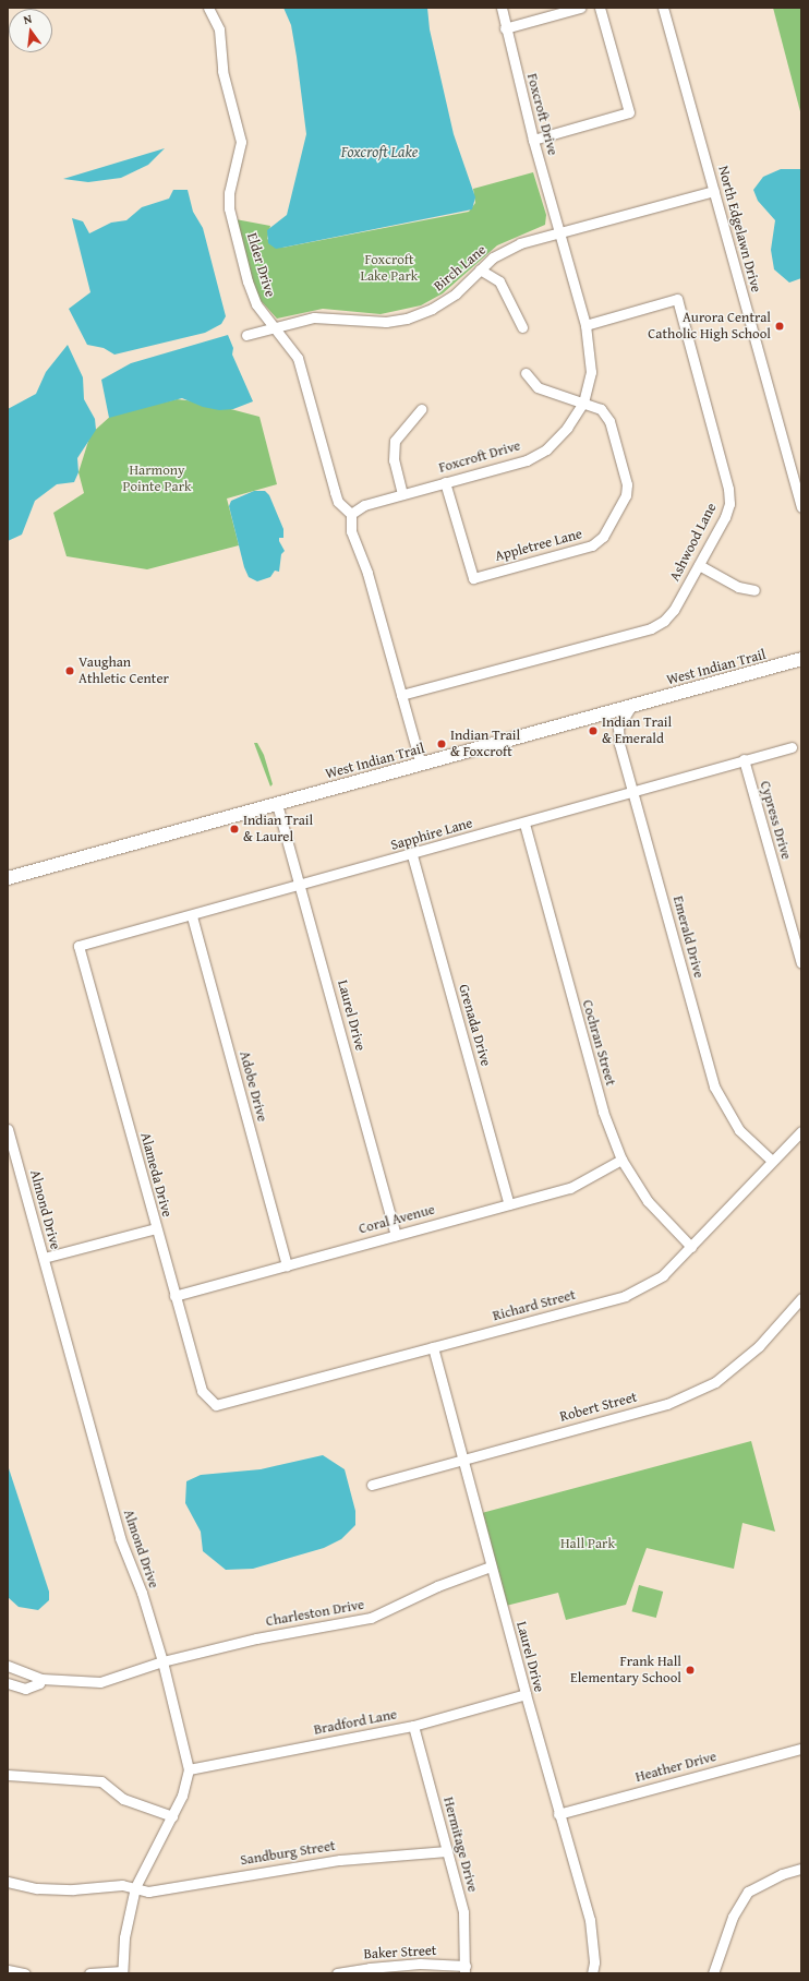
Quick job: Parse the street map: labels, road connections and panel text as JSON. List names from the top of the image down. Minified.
{"streets":{"main road":["West Indian Trail"],"street":["Foxcroft Drive","North Edgelawn Drive","Elder Drive","Birch Lane","Ashwood Lane","Appletree Lane","Cypress Drive","Sapphire Lane","Emerald Drive","Laurel Drive","Grenada Drive","Cochran Street","Adobe Drive","Alameda Drive","Almond Drive","Coral Avenue","Richard Street","Robert Street","Charleston Drive","Bradford Lane","Heather Drive","Hermitage Drive","Sandburg Street","Baker Street"]},"crossings":[["Foxcroft Drive","Elder Drive"],["Foxcroft Drive","Birch Lane"],["Foxcroft Drive","Ashwood Lane"],["Foxcroft Drive","Appletree Lane"],["North Edgelawn Drive","Birch Lane"],["Elder Drive","Birch Lane"],["West Indian Trail","Emerald Drive"],["West Indian Trail","Laurel Drive"],["Cypress Drive","Sapphire Lane"],["Sapphire Lane","Emerald Drive"],["Sapphire Lane","Laurel Drive"],["Sapphire Lane","Grenada Drive"],["Sapphire Lane","Cochran Street"],["Sapphire Lane","Adobe Drive"],["Sapphire Lane","Alameda Drive"],["Emerald Drive","Richard Street"],["Laurel Drive","Coral Avenue"],["Laurel Drive","Richard Street"],["Laurel Drive","Robert Street"],["Laurel Drive","Charleston Drive"],["Laurel Drive","Bradford Lane"],["Laurel Drive","Heather Drive"],["Grenada Drive","Coral Avenue"],["Cochran Street","Coral Avenue"],["Cochran Street","Richard Street"],["Adobe Drive","Coral Avenue"],["Alameda Drive","Coral Avenue"],["Alameda Drive","Richard Street"],["Almond Drive","Charleston Drive"],["Almond Drive","Bradford Lane"],["Almond Drive","Sandburg Street"],["Bradford Lane","Hermitage Drive"],["Hermitage Drive","Sandburg Street"],["Hermitage Drive","Baker Street"]],"water":["Foxcroft Lake"],"parks":["Foxcroft Lake Park","Harmony Pointe Park","Hall Park"],"places":["Aurora Central Catholic High School","Vaughan Athletic Center","Indian Trail & Emerald","Indian Trail & Foxcroft","Indian Trail & Laurel","Frank Hall Elementary School"],"north":"top"}
